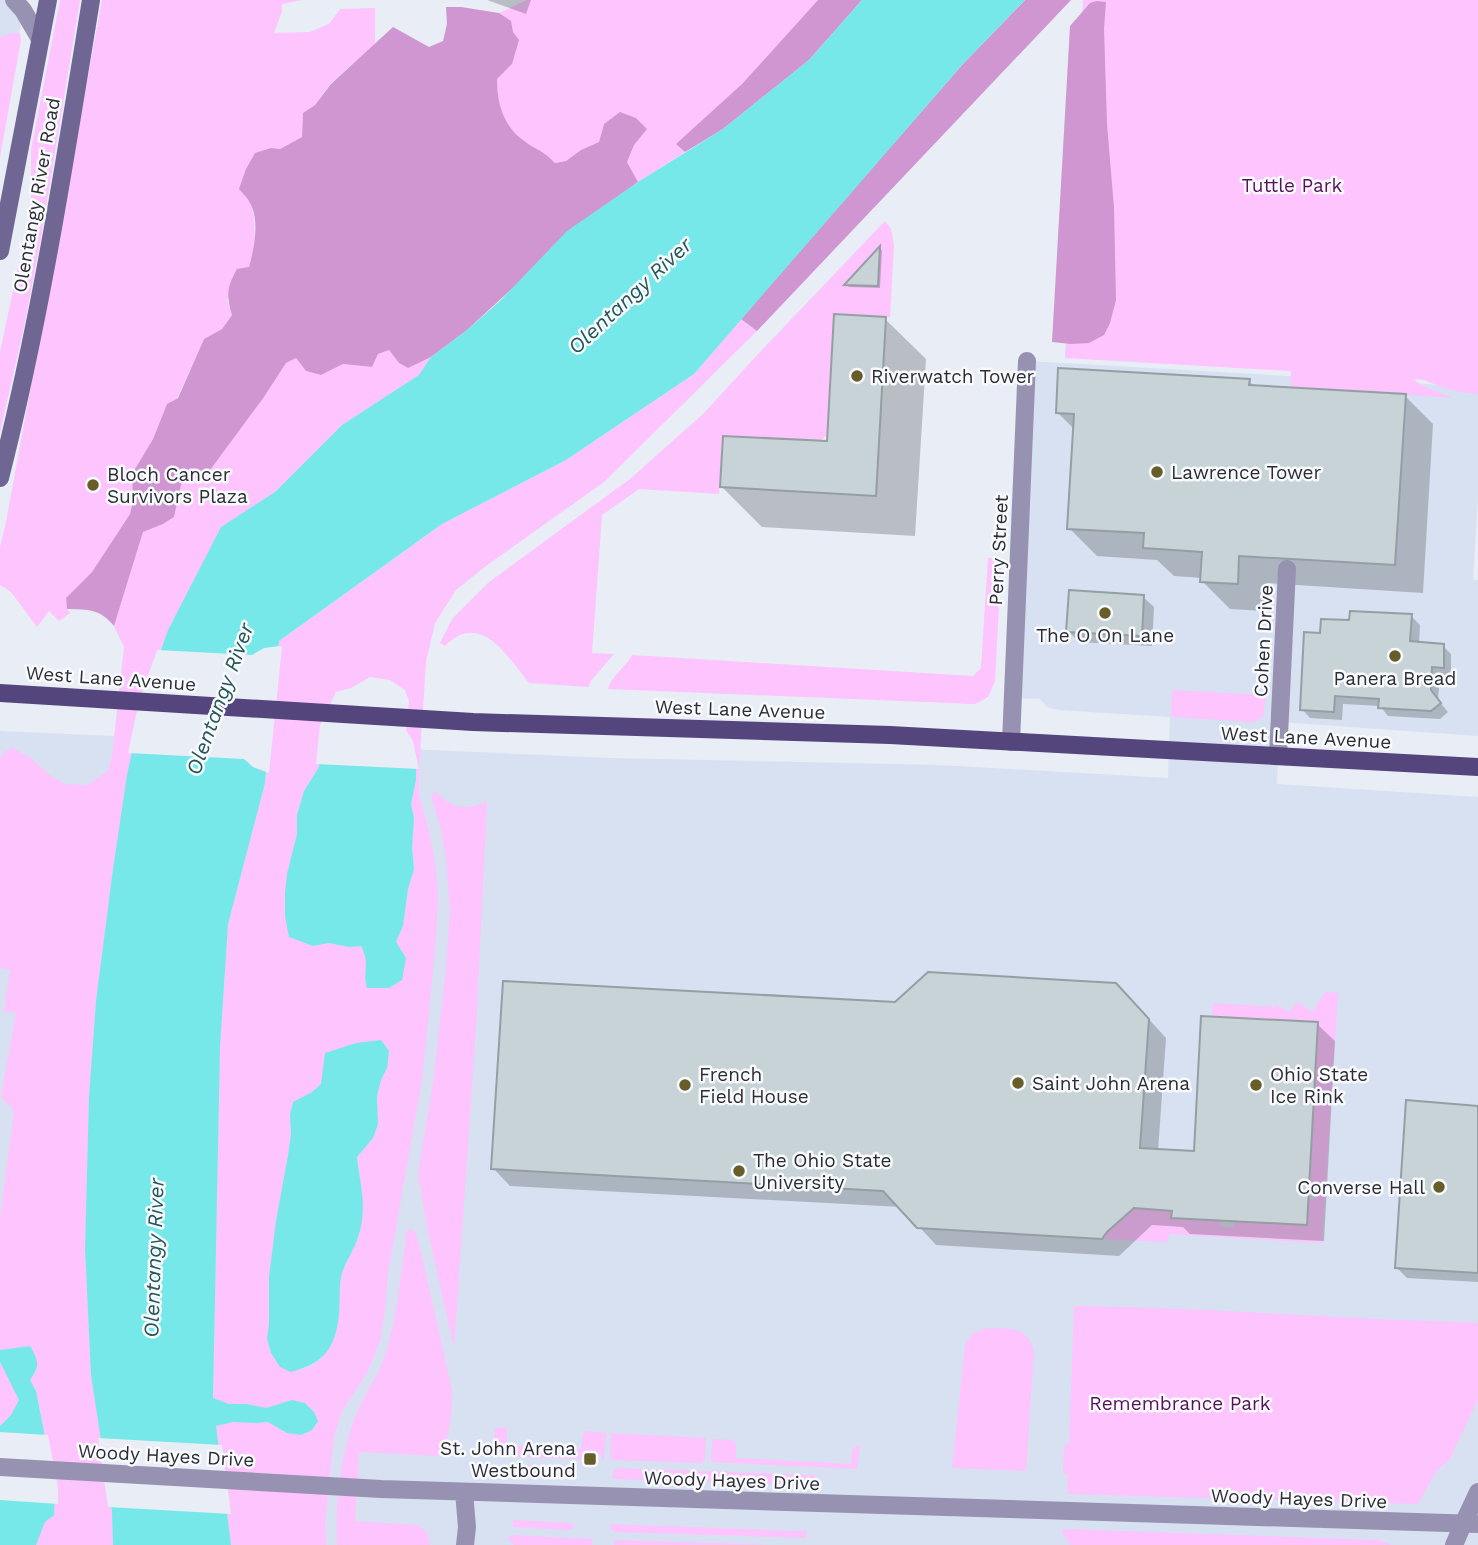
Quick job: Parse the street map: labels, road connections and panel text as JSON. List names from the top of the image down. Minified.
{"streets":{"main road":["Olentangy River Road","West Lane Avenue"],"street":["Perry Street","Cohen Drive","Woody Hayes Drive"]},"crossings":[["Perry Street","West Lane Avenue"],["Cohen Drive","West Lane Avenue"]],"water":["Olentangy River"],"parks":["Tuttle Park","Remembrance Park"],"places":{"other":["Riverwatch Tower","Lawrence Tower","Bloch Cancer Survivors Plaza","The O On Lane","Panera Bread","Saint John Arena","French Field House","Ohio State Ice Rink","The Ohio State University","Converse Hall"],"transit":["St. John Arena Westbound"]}}
